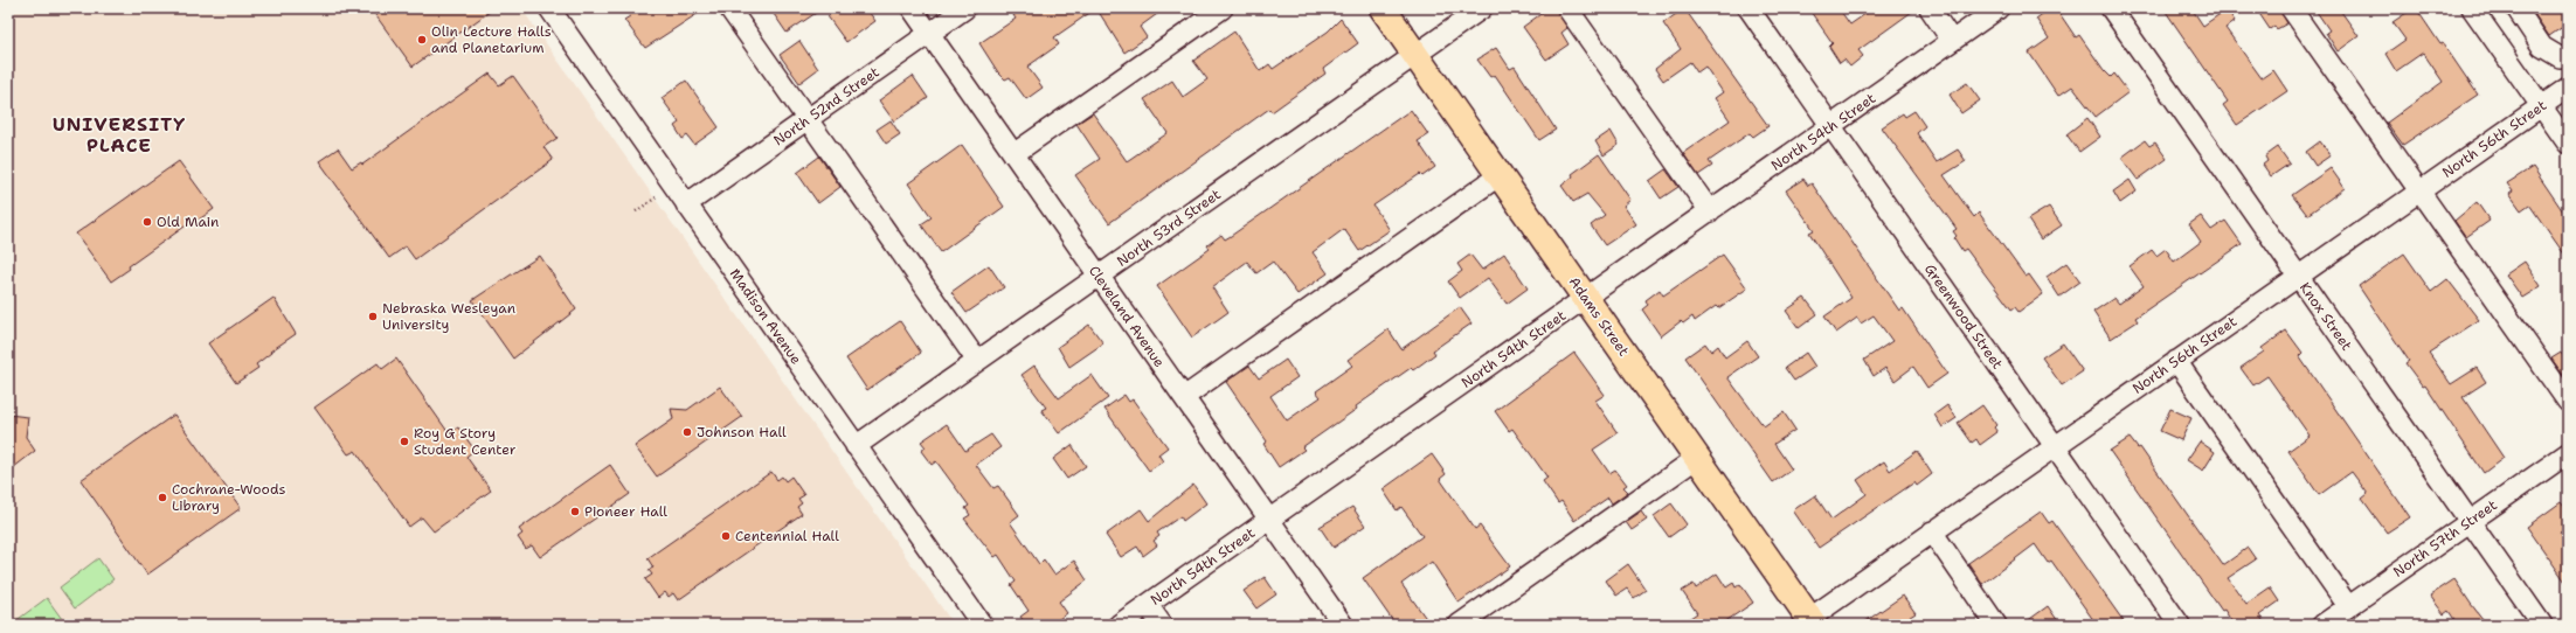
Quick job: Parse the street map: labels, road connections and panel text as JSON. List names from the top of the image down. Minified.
{"streets":{"main road":["Adams Street"],"street":["North 52nd Street","North 54th Street","North 56th Street","North 53rd Street","Madison Avenue","Cleveland Avenue","Greenwood Street","Knox Street","North 57th Street"]},"crossings":[["North 52nd Street","Madison Avenue"],["North 52nd Street","Cleveland Avenue"],["North 54th Street","Cleveland Avenue"],["North 54th Street","Adams Street"],["North 54th Street","Greenwood Street"],["North 56th Street","Adams Street"],["North 56th Street","Greenwood Street"],["North 56th Street","Knox Street"],["North 53rd Street","Madison Avenue"],["North 53rd Street","Cleveland Avenue"],["North 53rd Street","Adams Street"],["Knox Street","North 57th Street"]],"districts":["UNIVERSITY PLACE"],"places":["Olin Lecture Halls and Planetarium","Old Main","Nebraska Wesleyan University","Johnson Hall","Roy G Story Student Center","Cochrane-Woods Library","Pioneer Hall","Centennial Hall"]}
